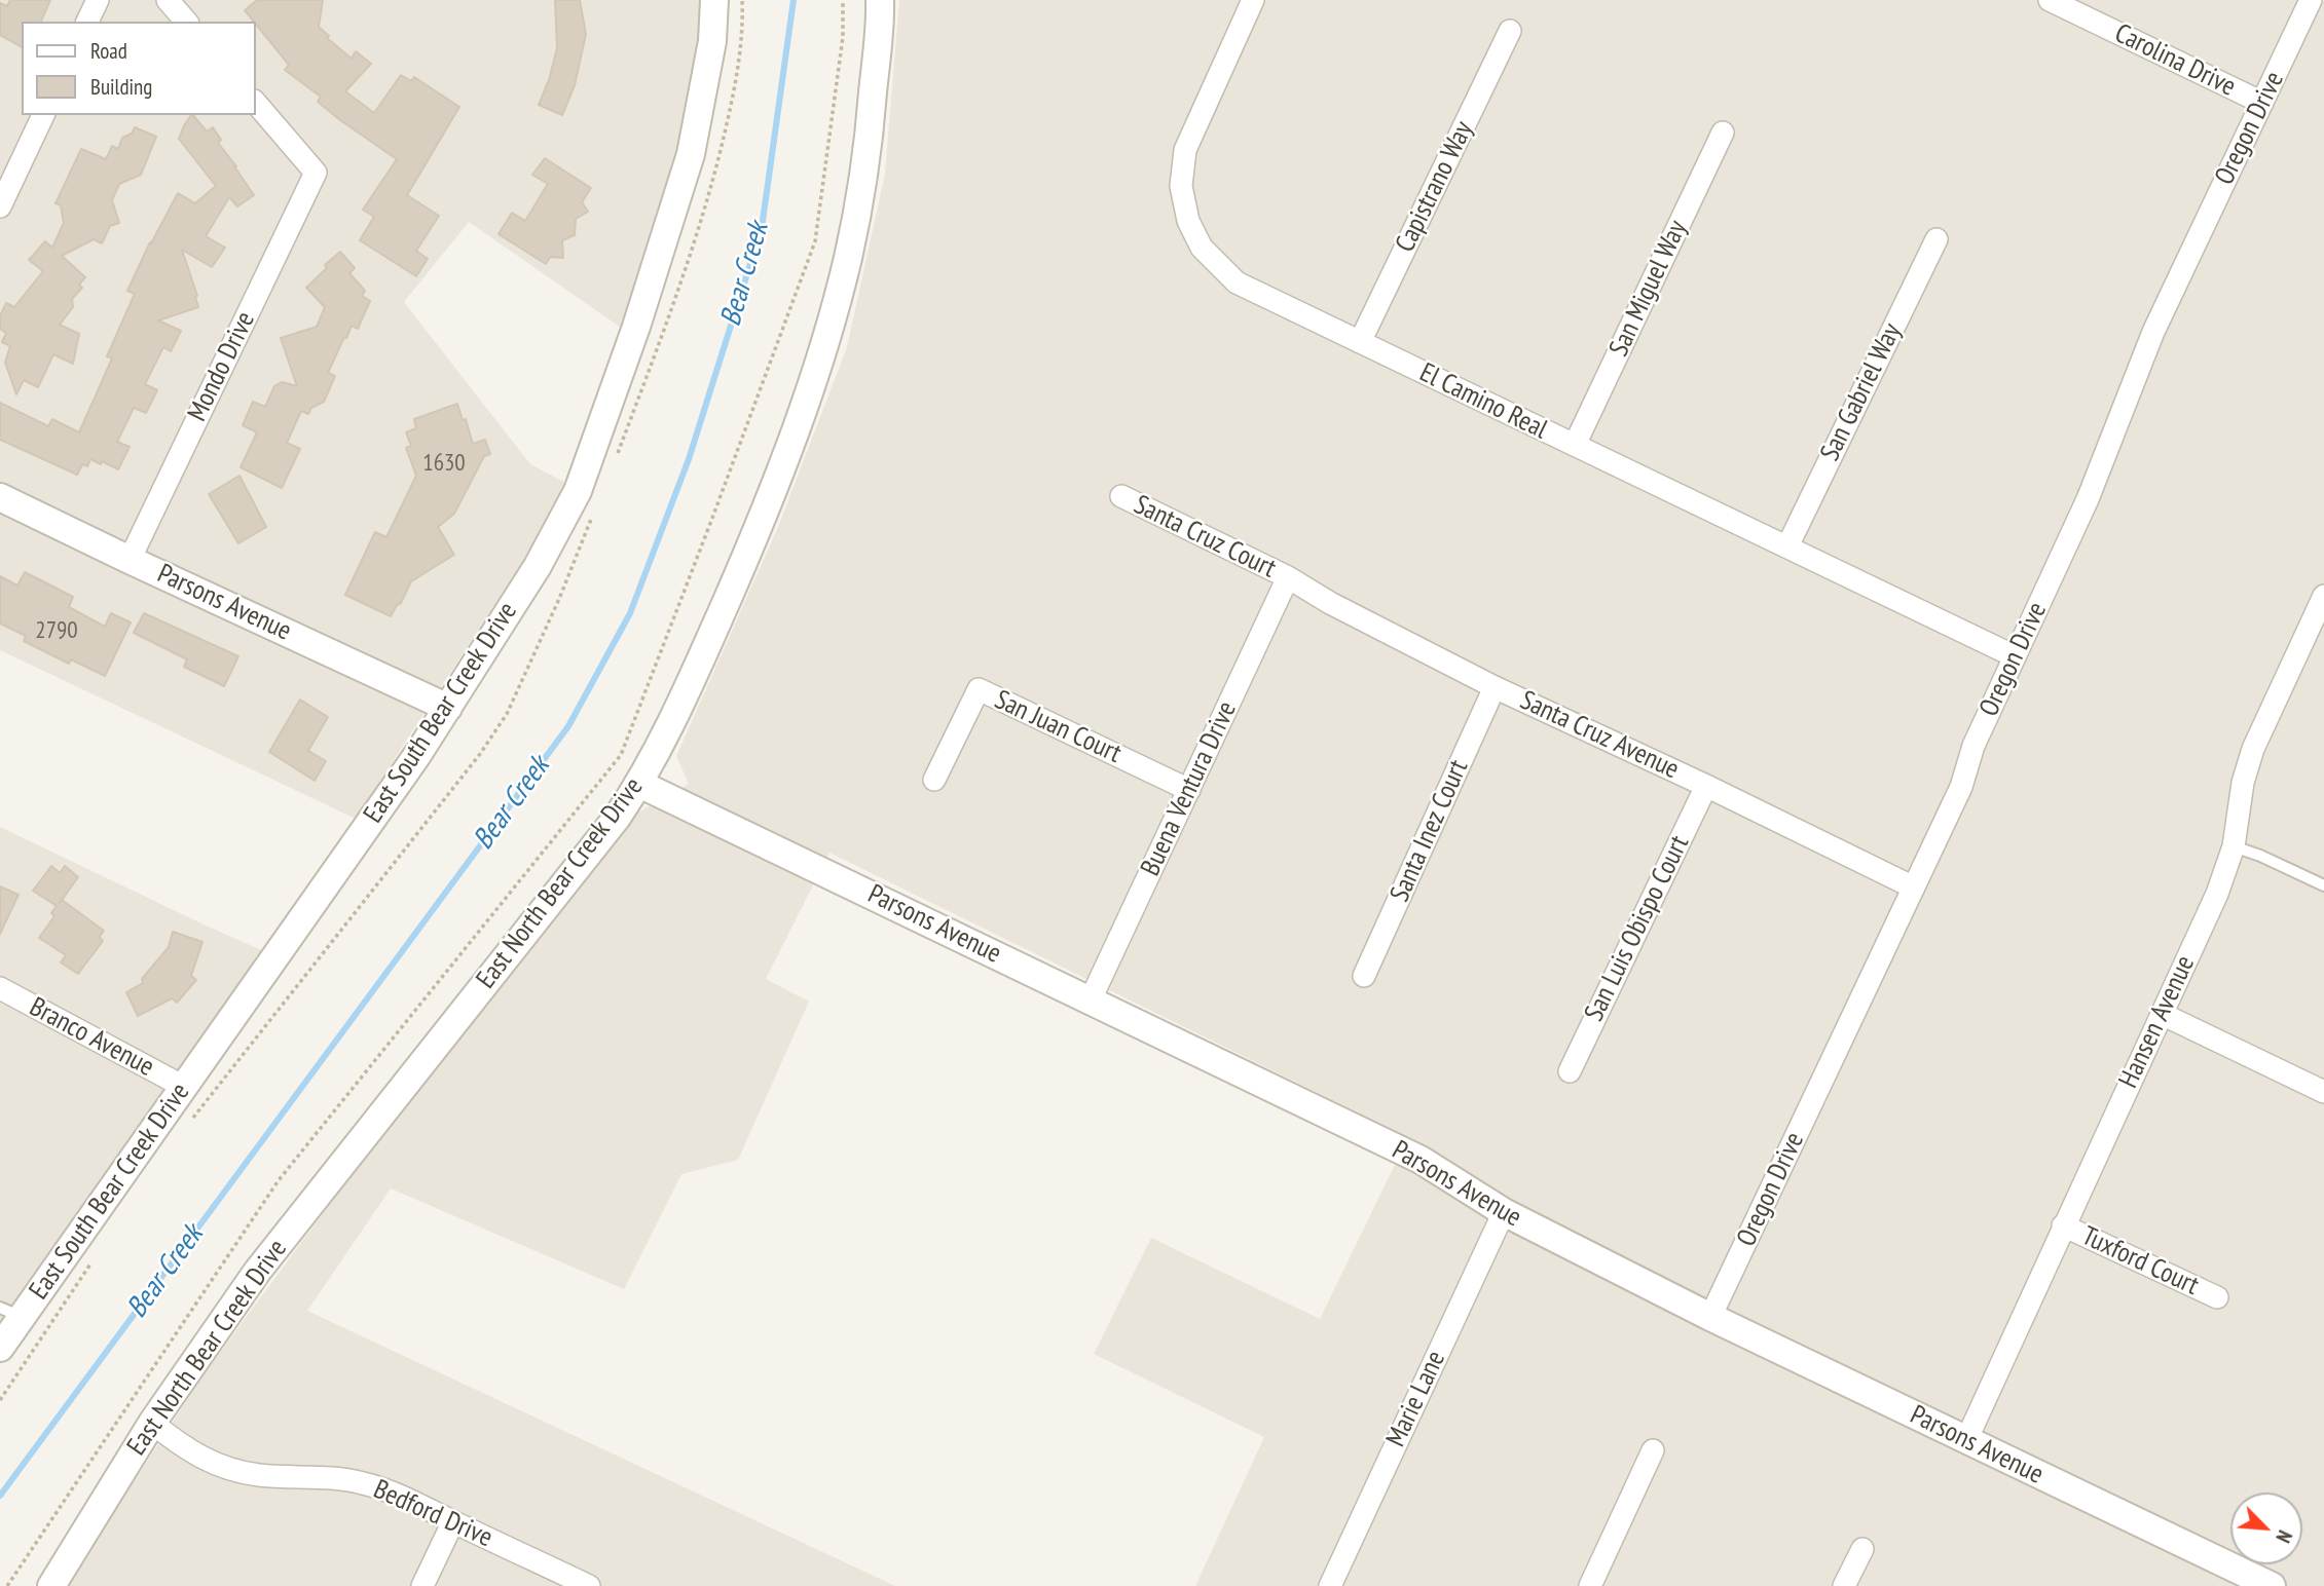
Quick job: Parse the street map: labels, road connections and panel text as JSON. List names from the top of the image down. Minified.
{"streets":{"street":["Carolina Drive","Oregon Drive","Capistrano Way","San Miguel Way","Mondo Drive","San Gabriel Way","El Camino Real","Santa Cruz Court","Parsons Avenue","East South Bear Creek Drive","San Juan Court","Santa Cruz Avenue","Buena Ventura Drive","Santa Inez Court","East North Bear Creek Drive","San Luis Obispo Court","Hansen Avenue","Branco Avenue","Tuxford Court","Marie Lane","Bedford Drive"]},"crossings":[["Carolina Drive","Oregon Drive"],["Oregon Drive","El Camino Real"],["Oregon Drive","Parsons Avenue"],["Oregon Drive","Santa Cruz Avenue"],["Capistrano Way","El Camino Real"],["San Miguel Way","El Camino Real"],["Mondo Drive","Parsons Avenue"],["San Gabriel Way","El Camino Real"],["Santa Cruz Court","Santa Cruz Avenue"],["Santa Cruz Court","Buena Ventura Drive"],["Parsons Avenue","East South Bear Creek Drive"],["Parsons Avenue","Buena Ventura Drive"],["Parsons Avenue","East North Bear Creek Drive"],["Parsons Avenue","Hansen Avenue"],["Parsons Avenue","Marie Lane"],["East South Bear Creek Drive","Branco Avenue"],["San Juan Court","Buena Ventura Drive"],["Santa Cruz Avenue","Buena Ventura Drive"],["Santa Cruz Avenue","Santa Inez Court"],["Santa Cruz Avenue","San Luis Obispo Court"],["East North Bear Creek Drive","Bedford Drive"],["Hansen Avenue","Tuxford Court"]],"water":["Bear Creek"],"house_numbers":["1630","2790"],"legend":["Road","Building"],"north":"bottom right"}
